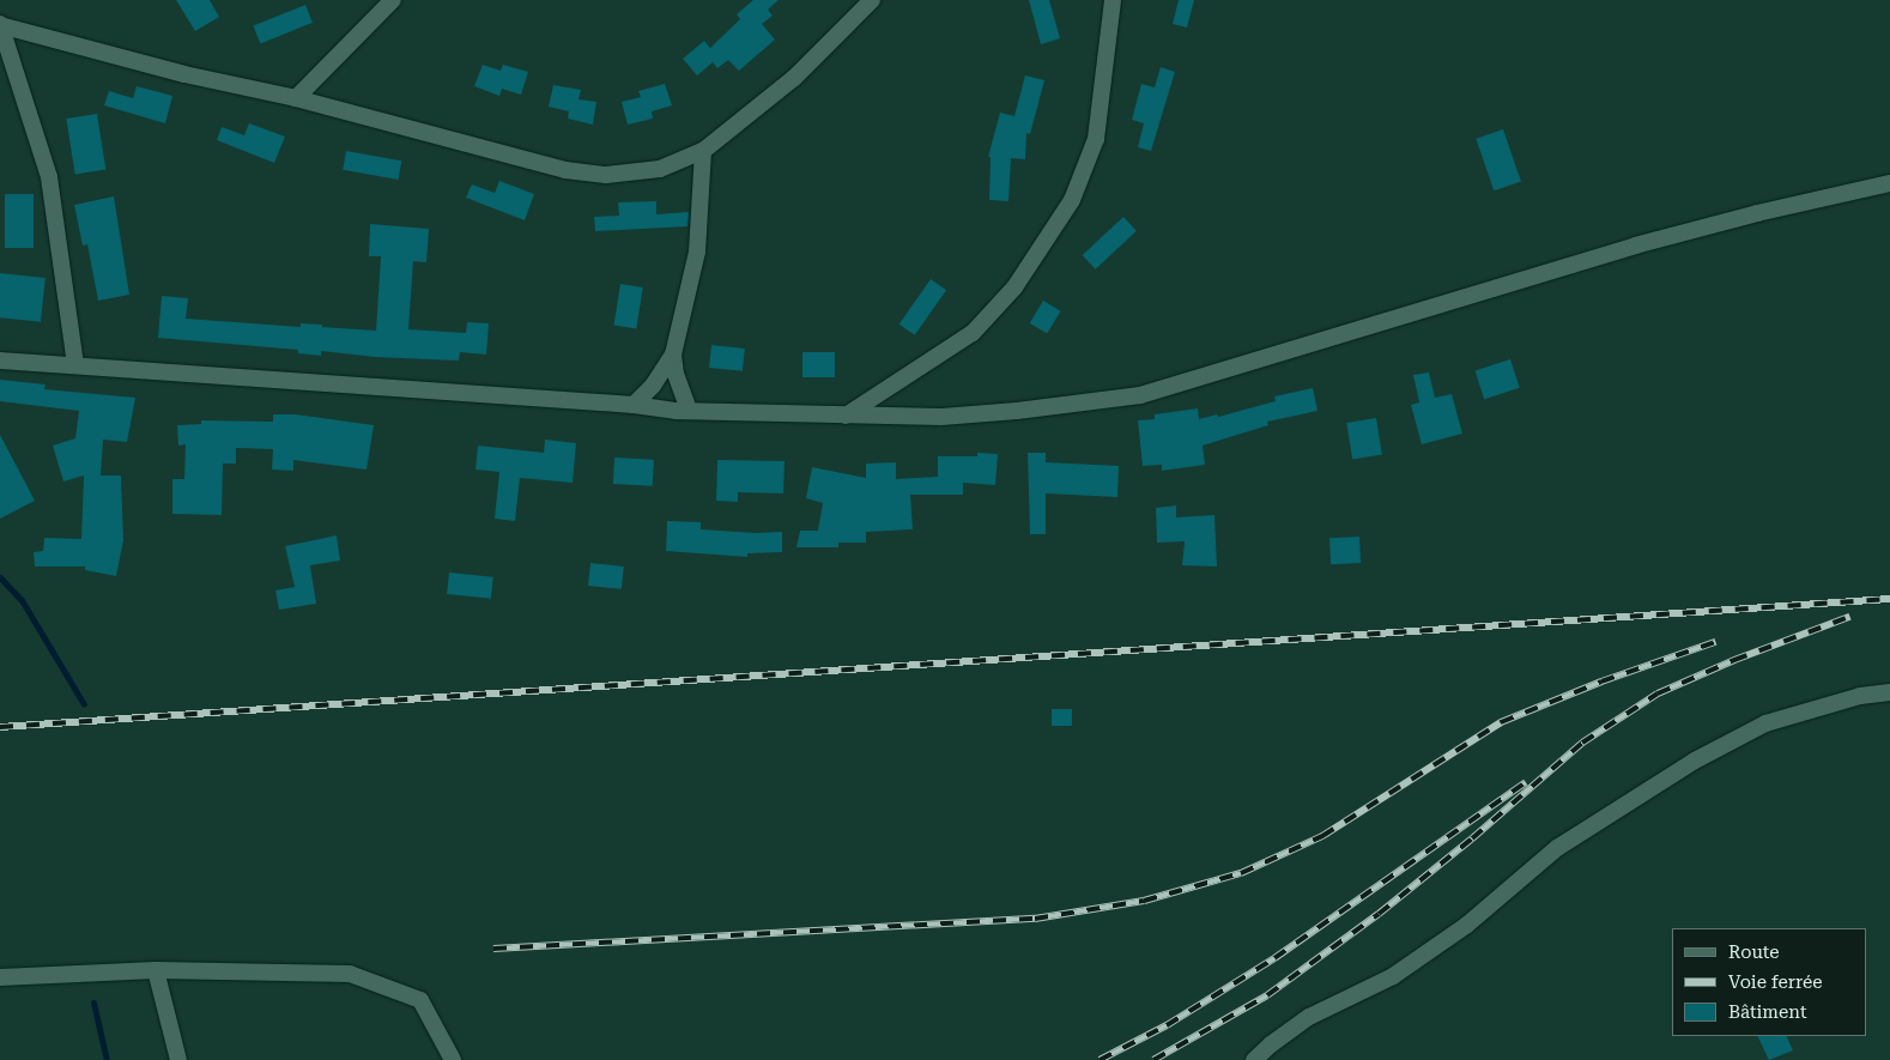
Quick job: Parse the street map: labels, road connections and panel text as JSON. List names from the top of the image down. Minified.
{"legend":["Route","Voie ferrée","Bâtiment"]}
